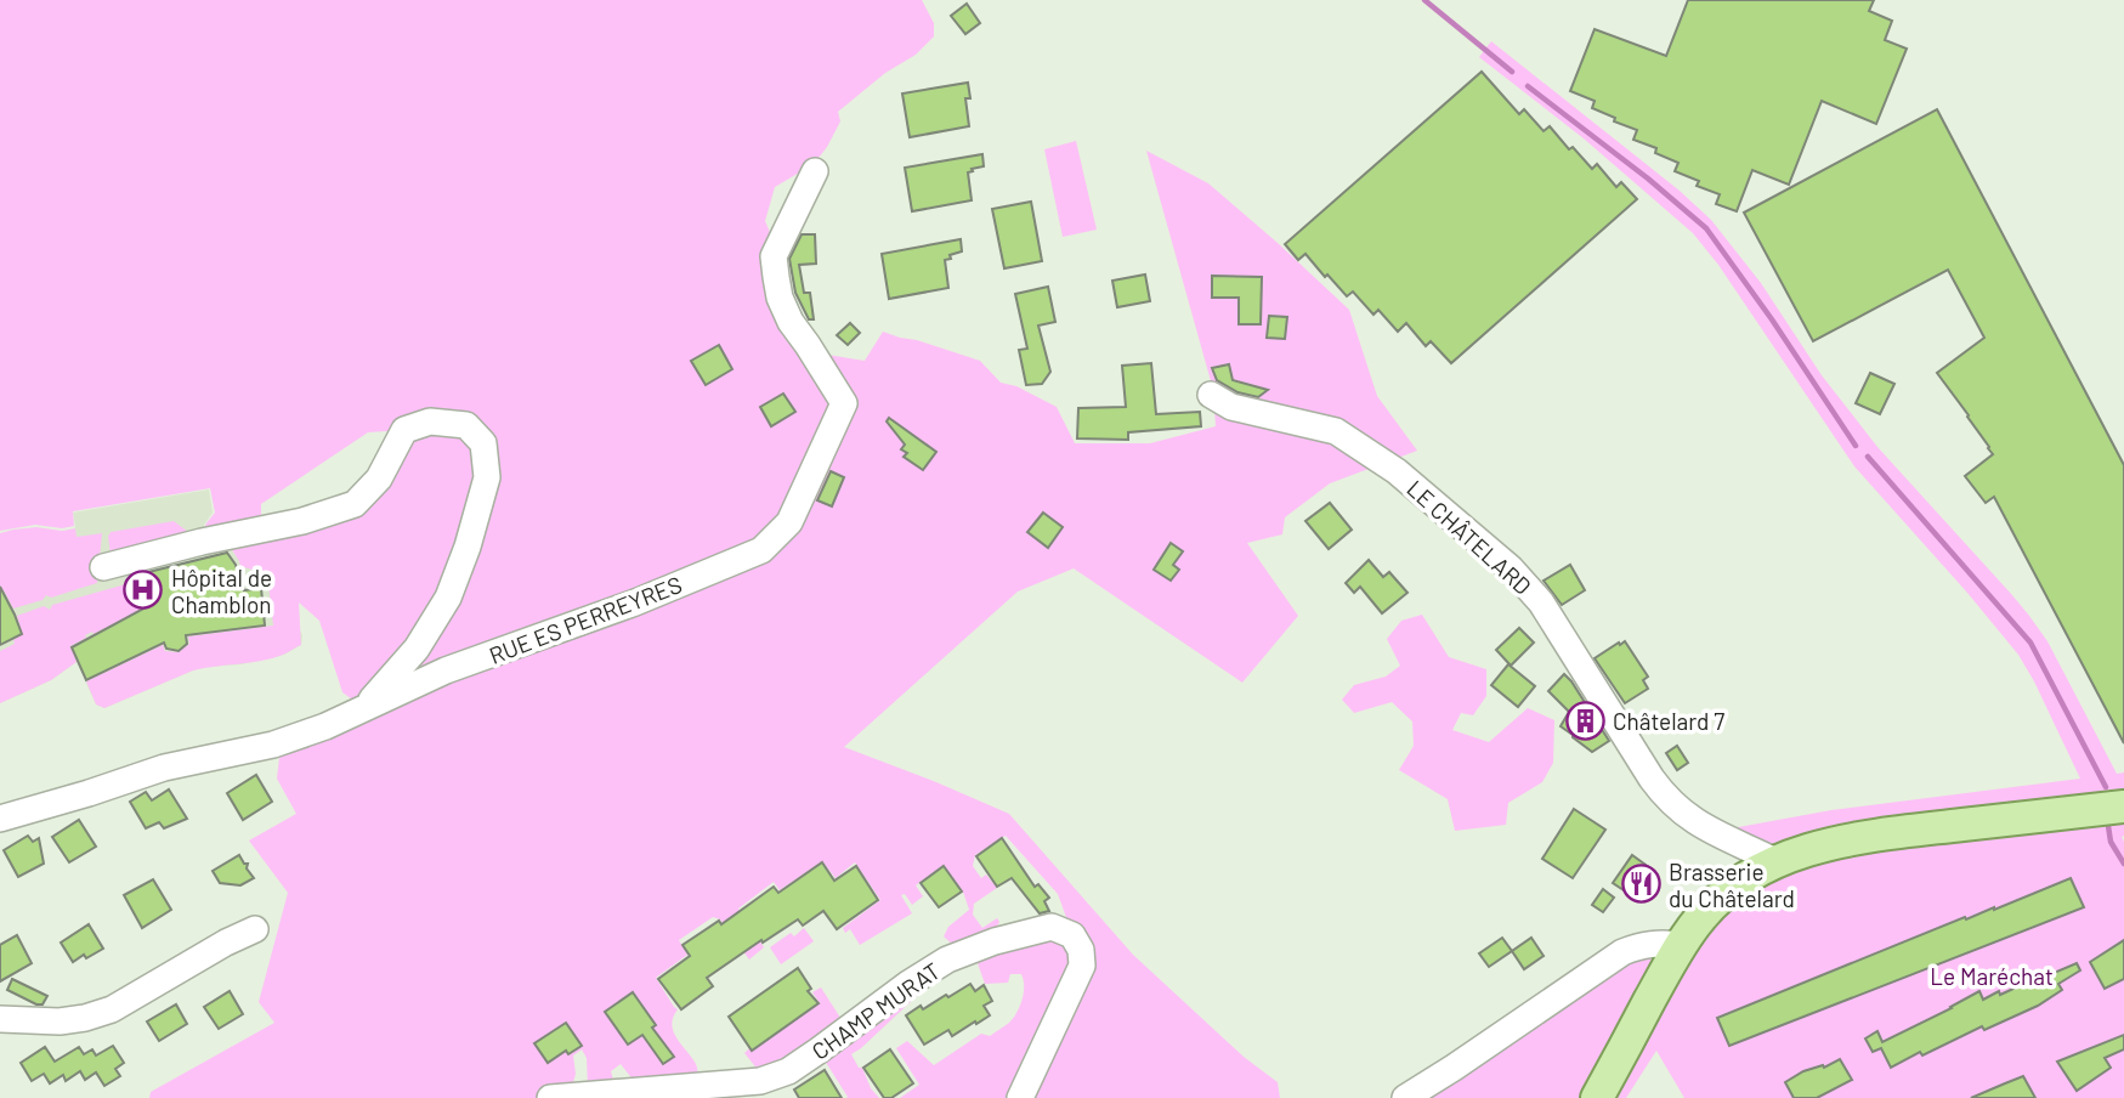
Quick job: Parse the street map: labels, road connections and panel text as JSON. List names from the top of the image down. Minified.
{"streets":{"street":["LE CHÂTELARD","RUE ES PERREYRES","CHAMP MURAT"]},"parks":["Le Maréchat"],"places":{"hospital":["Hôpital de Chamblon"],"building":["Châtelard 7"],"restaurant":["Brasserie du Châtelard"]}}
